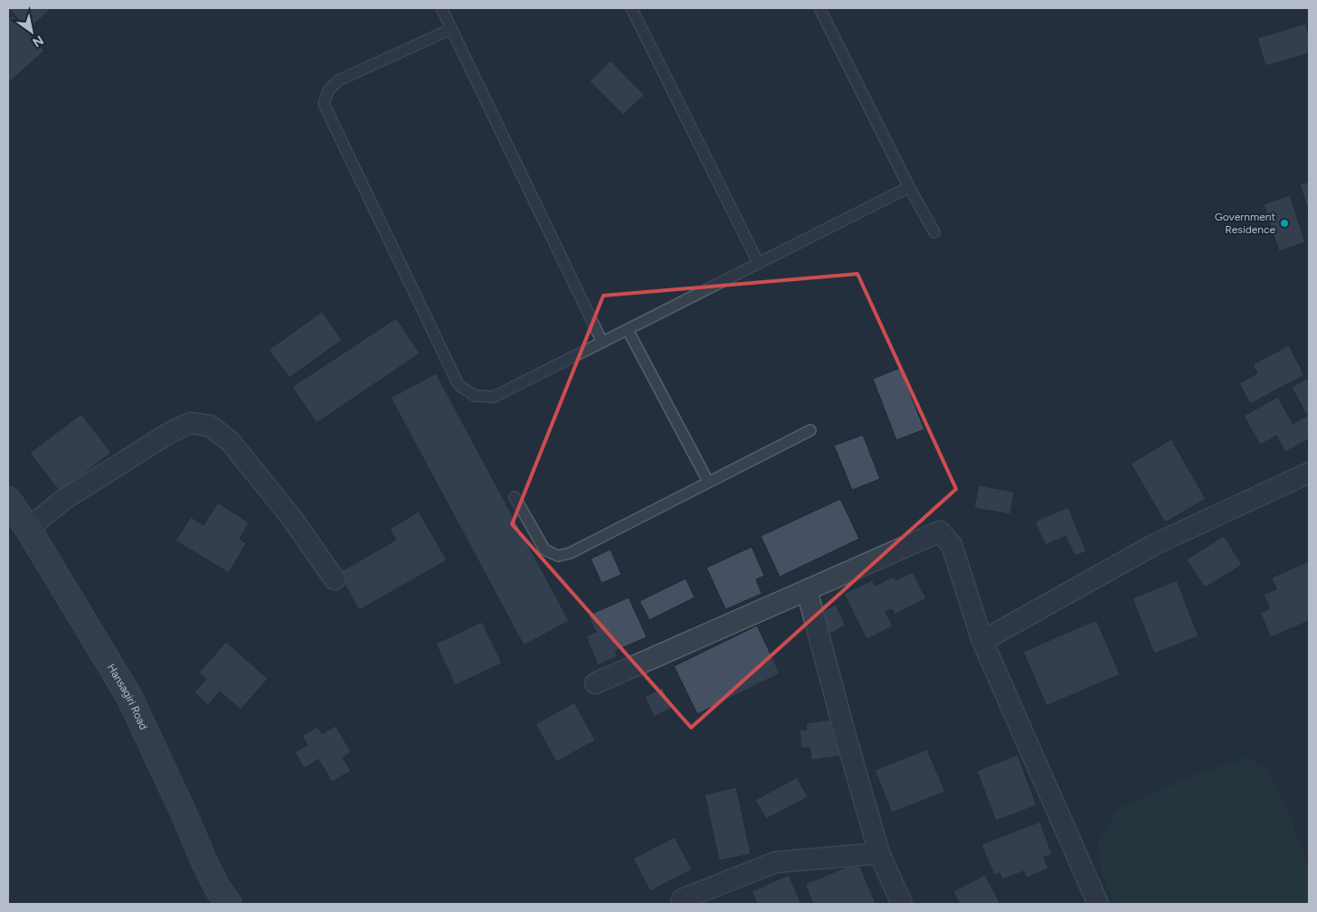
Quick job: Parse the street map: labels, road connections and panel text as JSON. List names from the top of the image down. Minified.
{"streets":{"street":["Hansagiri Road"]},"places":["Government Residence"],"north":"bottom right"}
